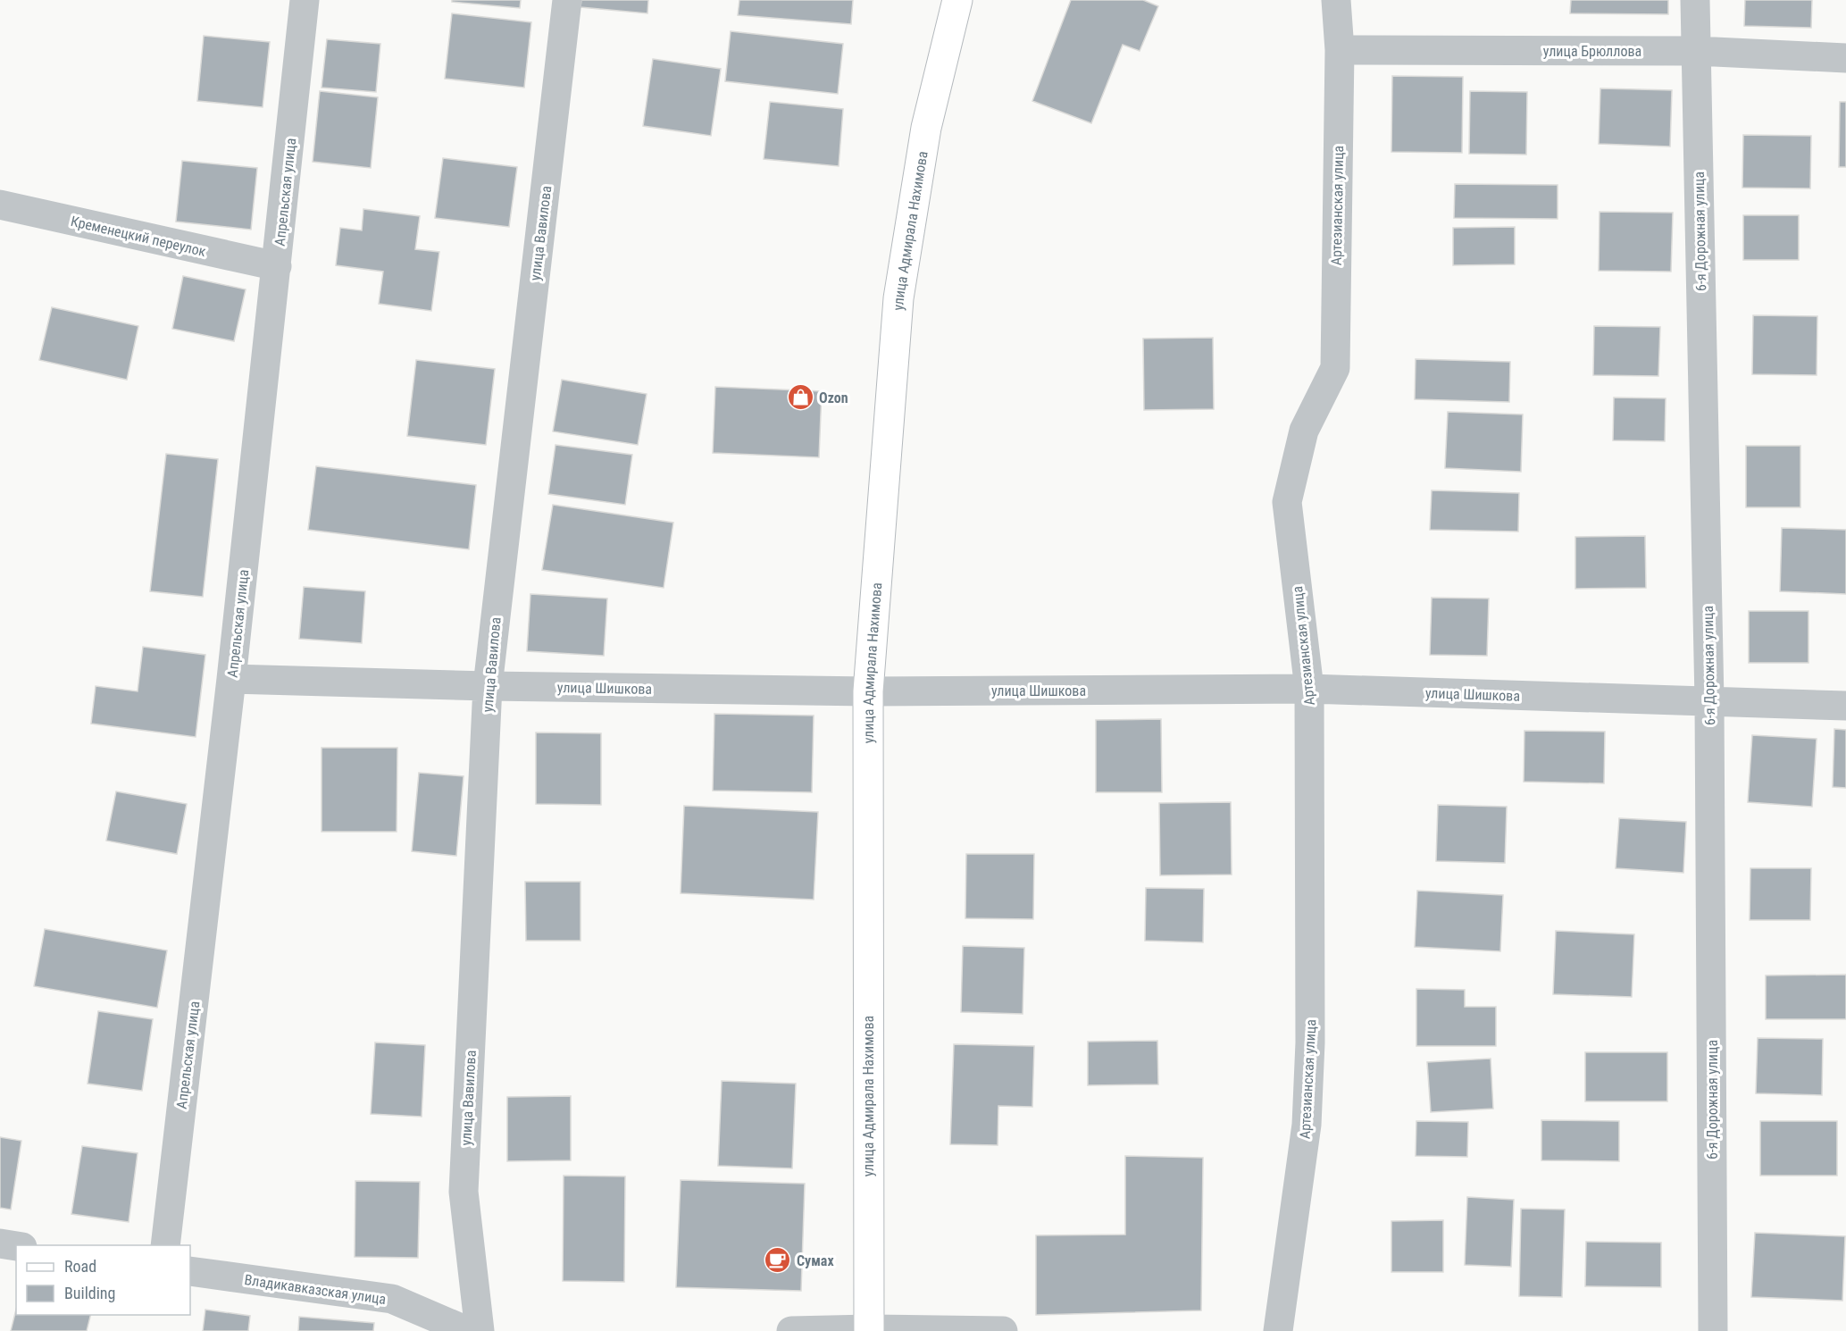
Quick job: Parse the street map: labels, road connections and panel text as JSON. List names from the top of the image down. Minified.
{"streets":{"main road":["улица Адмирала Нахимова"],"street":["улица Брюллова","Апрельская улица","Артезианская улица","6-я Дорожная улица","улица Вавилова","Кременецкий переулок","улица Шишкова","Владикавказская улица"]},"crossings":[["улица Брюллова","Артезианская улица"],["улица Брюллова","6-я Дорожная улица"],["Апрельская улица","Кременецкий переулок"],["Апрельская улица","улица Шишкова"],["Артезианская улица","улица Шишкова"],["улица Адмирала Нахимова","улица Шишкова"],["6-я Дорожная улица","улица Шишкова"],["улица Вавилова","улица Шишкова"]],"places":{"shop":["Ozon"],"cafe":["Сумах"]},"legend":["Road","Building"]}
